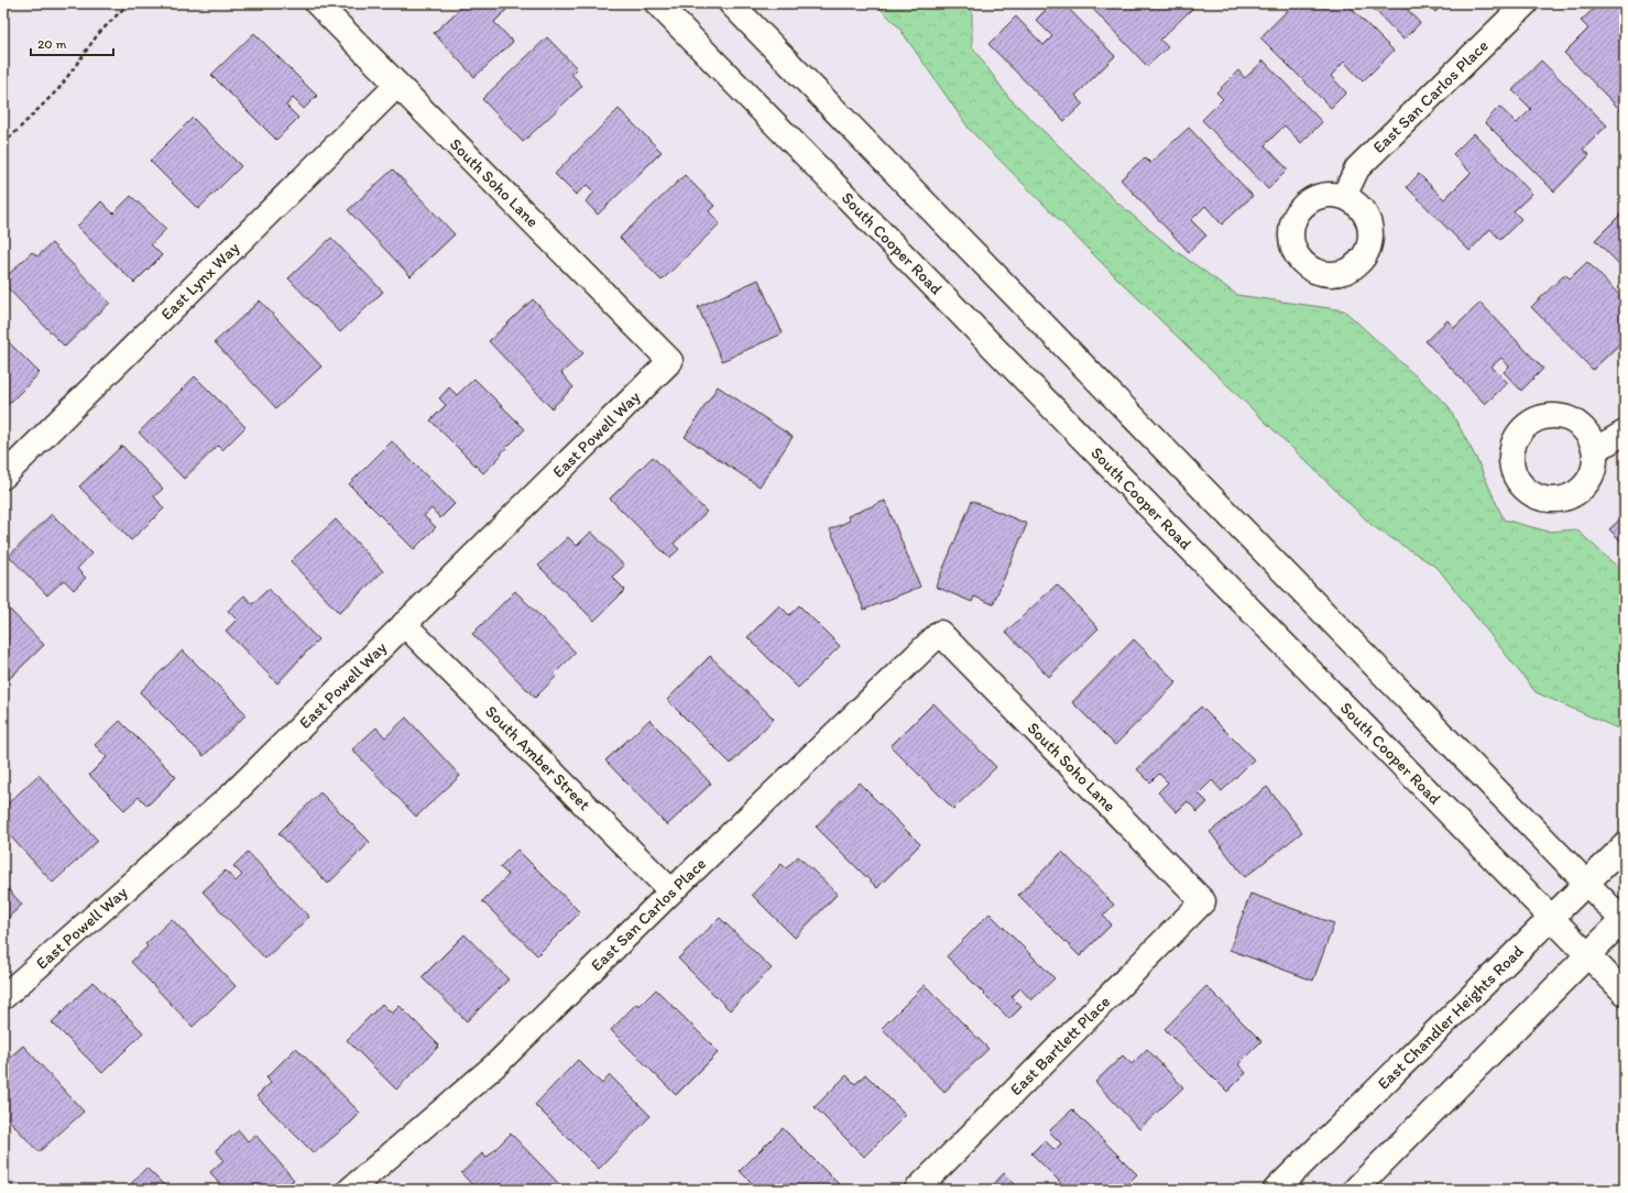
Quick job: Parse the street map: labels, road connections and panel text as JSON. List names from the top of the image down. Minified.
{"streets":{"street":["East San Carlos Place","South Soho Lane","South Cooper Road","East Lynx Way","East Powell Way","South Amber Street","East Chandler Heights Road","East Bartlett Place"]},"crossings":[["East San Carlos Place","South Soho Lane"],["East San Carlos Place","South Amber Street"],["South Soho Lane","East Lynx Way"],["South Soho Lane","East Powell Way"],["South Soho Lane","East Bartlett Place"],["South Cooper Road","East Chandler Heights Road"],["East Powell Way","South Amber Street"]],"scale_bar":"20 m"}
